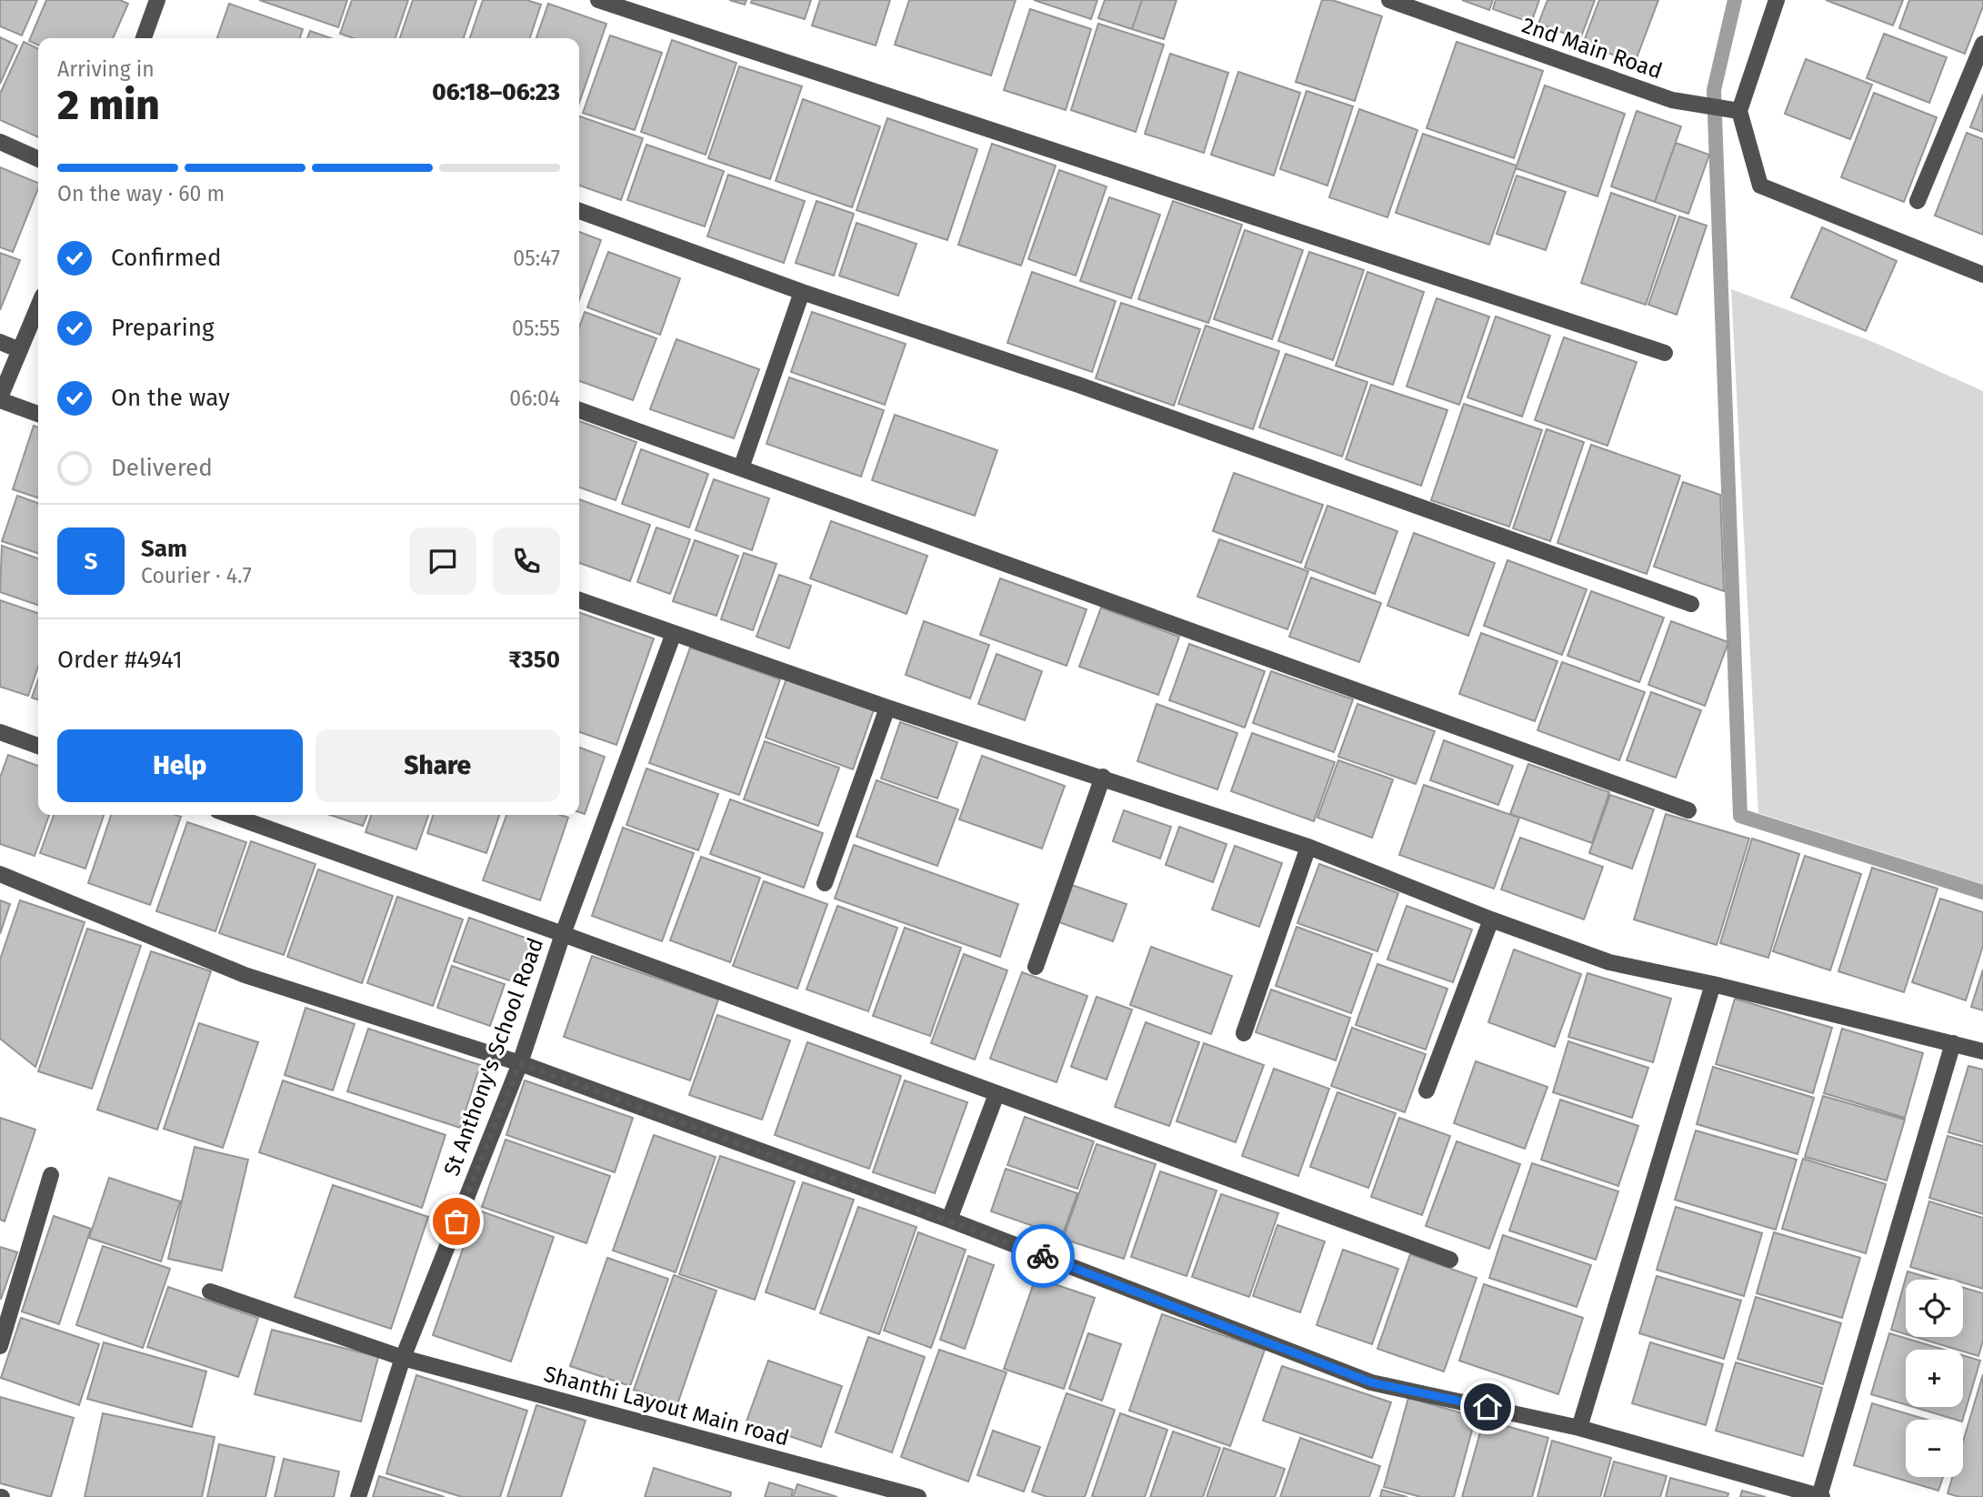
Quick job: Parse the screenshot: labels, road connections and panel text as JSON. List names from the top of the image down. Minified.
{"streets":{"street":["2nd Main Road","St Anthony's School Road","Shanthi Layout Main road"]},"crossings":[["St Anthony's School Road","Shanthi Layout Main road"]],"page":{"heading":["2 min","Arriving in","06:18–06:23"],"panel":["Sam","Courier · 4.7","Order #4941","₹350"],"bar":"On the way · 60 m","list":[["Confirmed","05:47"],["Preparing","05:55"],["On the way","06:04"],"Delivered"],"round":"S","buttons":["Help","Share"],"map_buttons":["+","−"]}}
